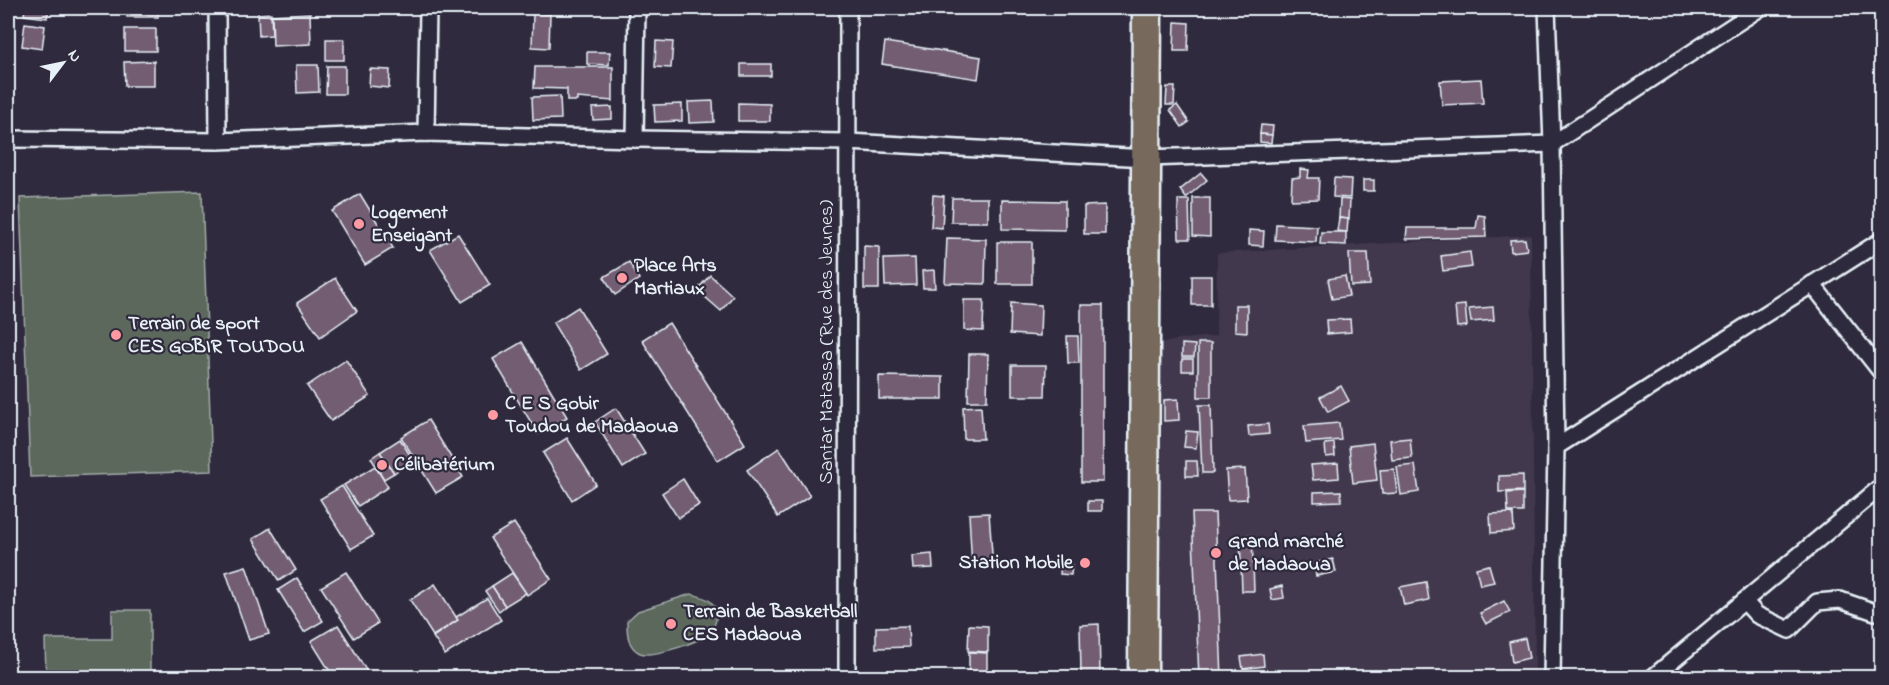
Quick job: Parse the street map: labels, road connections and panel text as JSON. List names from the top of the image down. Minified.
{"streets":{"street":["Santar Matassa (Rue des Jeunes)"]},"places":["Logement Enseigant","Place Arts Martiaux","Terrain de sport CES GOBIR TOUDOU","C E S Gobir Toudou de Madaoua","Célibatérium","Grand marché de Madaoua","Station Mobile","Terrain de Basketball CES Madaoua"],"north":"top right"}
